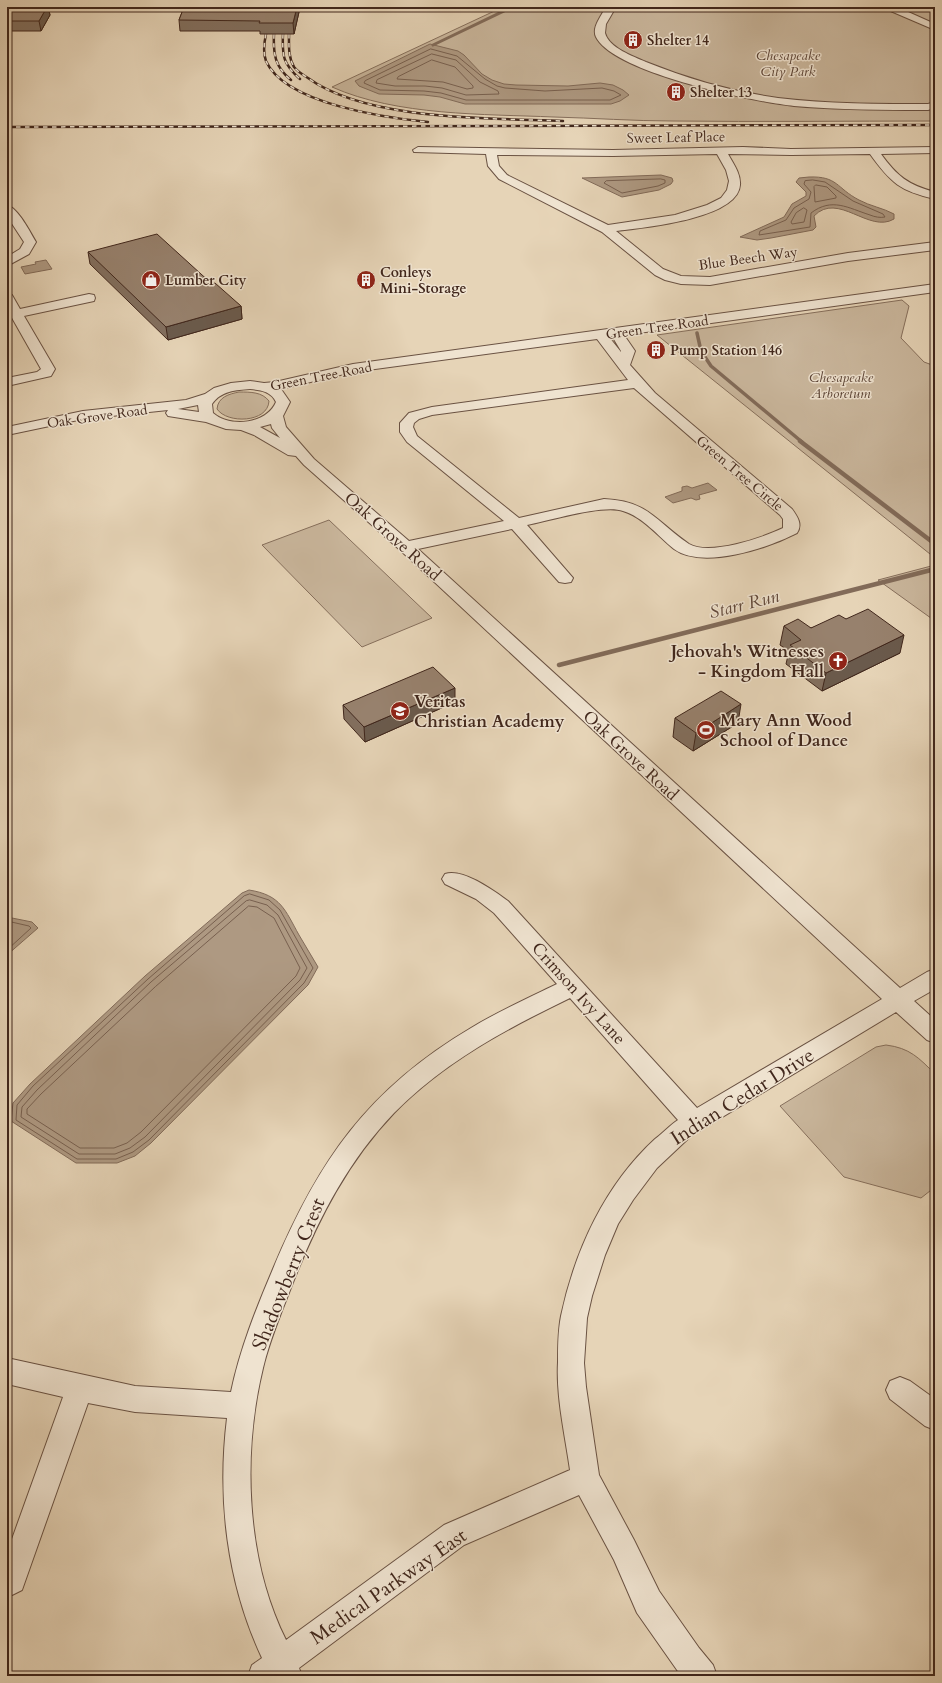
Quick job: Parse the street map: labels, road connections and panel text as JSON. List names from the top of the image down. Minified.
{"streets":{"street":["Sweet Leaf Place","Blue Beech Way","Green Tree Road","Oak Grove Road","Green Tree Circle","Crimson Ivy Lane","Indian Cedar Drive","Shadowberry Crest","Medical Parkway East"]},"crossings":[["Sweet Leaf Place","Blue Beech Way"],["Green Tree Road","Oak Grove Road"],["Green Tree Road","Green Tree Circle"],["Oak Grove Road","Green Tree Circle"],["Oak Grove Road","Indian Cedar Drive"],["Crimson Ivy Lane","Indian Cedar Drive"],["Crimson Ivy Lane","Shadowberry Crest"],["Indian Cedar Drive","Medical Parkway East"],["Shadowberry Crest","Medical Parkway East"]],"water":["Starr Run"],"parks":["Chesapeake City Park","Chesapeake Arboretum"],"places":{"building":["Shelter 14","Shelter 13","Conleys Mini-Storage","Pump Station 146"],"shop":["Lumber City"],"church":["Jehovah's Witnesses - Kingdom Hall"],"school or university":["Veritas Christian Academy"],"sports":["Mary Ann Wood School of Dance"]}}
